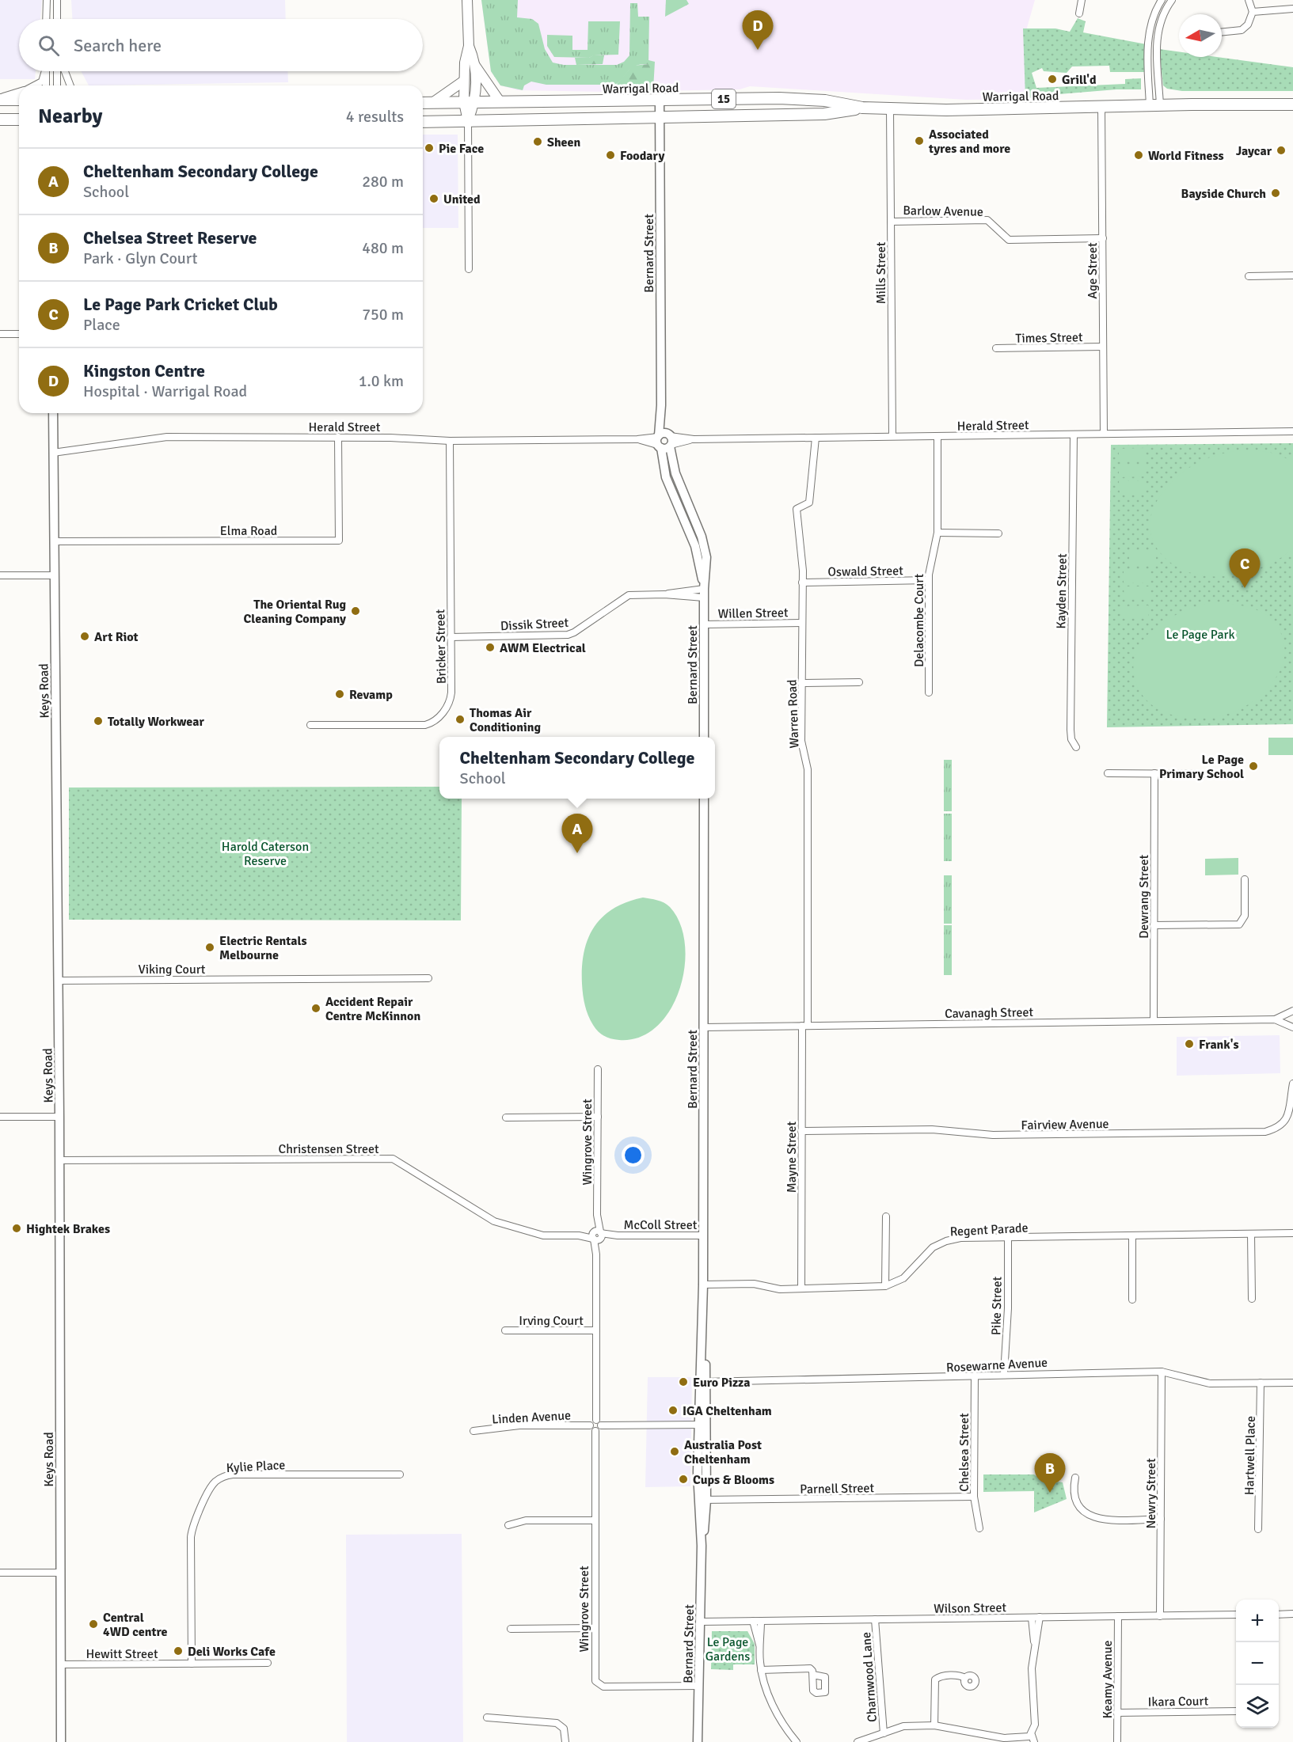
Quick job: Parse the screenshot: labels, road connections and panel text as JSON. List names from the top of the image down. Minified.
{"streets":{"highway":["Warrigal Road","15"],"street":["Barlow Avenue","Bernard Street","Age Street","Mills Street","Times Street","Herald Street","Elma Road","Oswald Street","Kayden Street","Willen Street","Delacombe Court","Dissik Street","Bricker Street","Keys Road","Warren Road","Dewrang Street","Viking Court","Cavanagh Street","Fairview Avenue","Wingrove Street","Christensen Street","Mayne Street","McColl Street","Regent Parade","Pike Street","Irving Court","Rosewarne Avenue","Linden Avenue","Chelsea Street","Hartwell Place","Kylie Place","Parnell Street","Newry Street","Wilson Street","Hewitt Street","Charnwood Lane","Keamy Avenue","Ikara Court"]},"crossings":[["Warrigal Road","Bernard Street"],["Warrigal Road","Age Street"],["Warrigal Road","Mills Street"],["Barlow Avenue","Age Street"],["Barlow Avenue","Mills Street"],["Bernard Street","Herald Street"],["Bernard Street","Willen Street"],["Bernard Street","Dissik Street"],["Bernard Street","Cavanagh Street"],["Bernard Street","Wingrove Street"],["Bernard Street","McColl Street"],["Bernard Street","Regent Parade"],["Bernard Street","Rosewarne Avenue"],["Bernard Street","Parnell Street"],["Bernard Street","Wilson Street"],["Age Street","Times Street"],["Age Street","Herald Street"],["Mills Street","Herald Street"],["Herald Street","Elma Road"],["Herald Street","Kayden Street"],["Herald Street","Delacombe Court"],["Herald Street","Bricker Street"],["Herald Street","Keys Road"],["Herald Street","Warren Road"],["Elma Road","Keys Road"],["Oswald Street","Delacombe Court"],["Oswald Street","Warren Road"],["Willen Street","Warren Road"],["Dissik Street","Bricker Street"],["Keys Road","Viking Court"],["Keys Road","Christensen Street"],["Keys Road","Hewitt Street"],["Warren Road","Cavanagh Street"],["Warren Road","Mayne Street"],["Dewrang Street","Cavanagh Street"],["Cavanagh Street","Mayne Street"],["Fairview Avenue","Mayne Street"],["Wingrove Street","Christensen Street"],["Wingrove Street","McColl Street"],["Wingrove Street","Irving Court"],["Wingrove Street","Linden Avenue"],["Christensen Street","McColl Street"],["Mayne Street","Regent Parade"],["Regent Parade","Pike Street"],["Pike Street","Rosewarne Avenue"],["Rosewarne Avenue","Chelsea Street"],["Rosewarne Avenue","Hartwell Place"],["Rosewarne Avenue","Newry Street"],["Chelsea Street","Parnell Street"],["Kylie Place","Hewitt Street"],["Newry Street","Wilson Street"],["Wilson Street","Charnwood Lane"],["Wilson Street","Keamy Avenue"],["Keamy Avenue","Ikara Court"]],"parks":["Le Page Park","Harold Caterson Reserve","Le Page Gardens"],"places":["Grill'd","Associated tyres and more","Sheen","Pie Face","Jaycar","Foodary","World Fitness","Bayside Church","United","The Oriental Rug Cleaning Company","Art Riot","AWM Electrical","Revamp","Thomas Air Conditioning","Totally Workwear","Le Page Primary School","Electric Rentals Melbourne","Accident Repair Centre McKinnon","Frank's","Hightek Brakes","Euro Pizza","IGA Cheltenham","Australia Post Cheltenham","Cups & Blooms","Central 4WD centre","Deli Works Cafe"],"north":"left","page":{"pins":["D","C","A","B"],"search":"Search here","heading":["Nearby","4 results"],"list":[{"mark":"A","name":"Cheltenham Secondary College","note":"School","value":"280 m"},{"mark":"B","name":"Chelsea Street Reserve","note":"Park · Glyn Court","value":"480 m"},{"mark":"C","name":"Le Page Park Cricket Club","note":"Place","value":"750 m"},{"mark":"D","name":"Kingston Centre","note":"Hospital · Warrigal Road","value":"1.0 km"}],"popup":["Cheltenham Secondary College","School"],"map_buttons":["+","−"]}}
